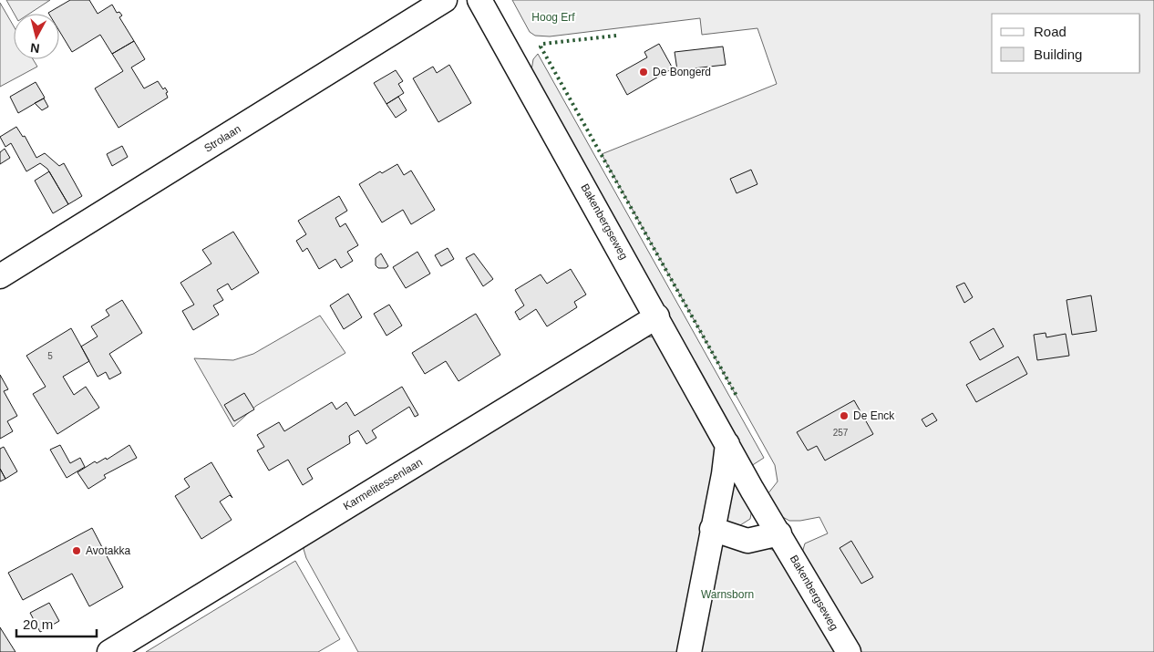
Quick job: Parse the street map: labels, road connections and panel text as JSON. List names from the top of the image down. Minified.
{"streets":{"street":["Strolaan","Bakenbergseweg","Karmelitessenlaan"]},"crossings":[["Bakenbergseweg","Karmelitessenlaan"]],"parks":["Hoog Erf","Warnsborn"],"places":["De Bongerd","De Enck","Avotakka"],"house_numbers":["5","257"],"legend":["Road","Building"],"scale_bar":"20 m","north":"bottom"}
